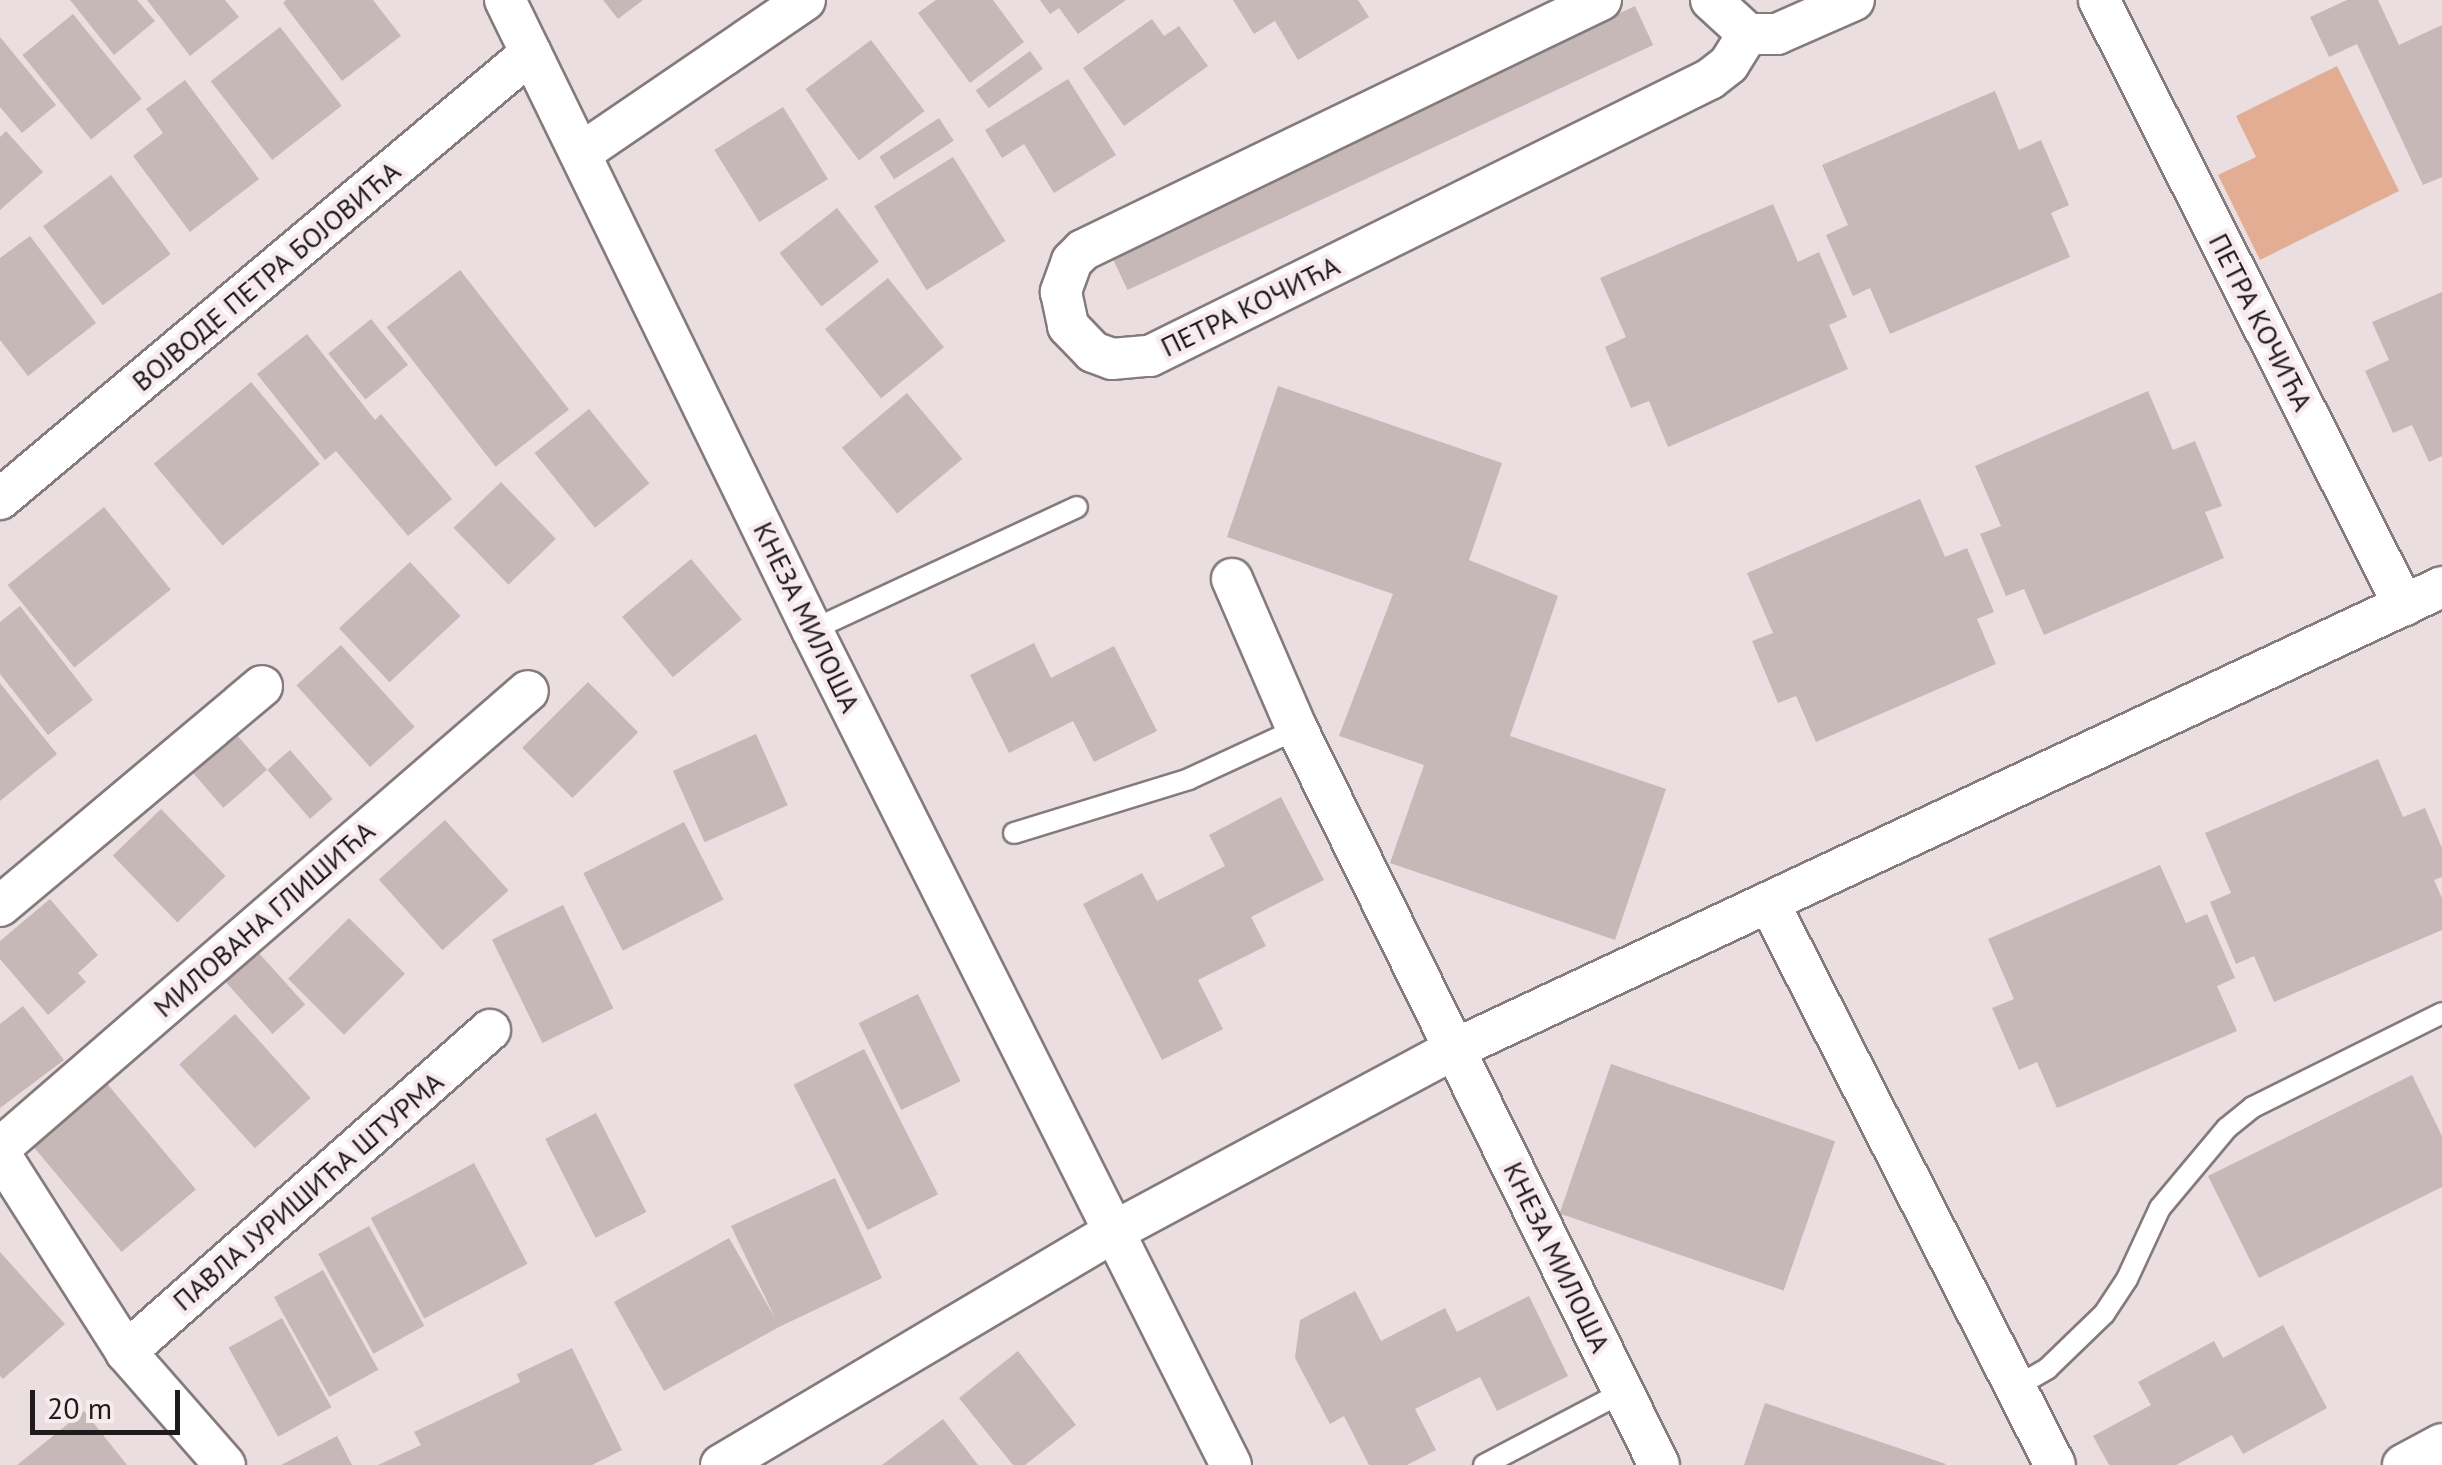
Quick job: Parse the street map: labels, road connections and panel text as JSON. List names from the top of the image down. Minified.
{"streets":{"street":["ВОЈВОДЕ ПЕТРА БОЈОВИЋА","ПЕТРА КОЧИЋА","КНЕЗА МИЛОША","МИЛОВАНА ГЛИШИЋА","ПАВЛА ЈУРИШИЋА ШТУРМА"]},"crossings":[["ВОЈВОДЕ ПЕТРА БОЈОВИЋА","КНЕЗА МИЛОША"]],"scale_bar":"20 m"}
